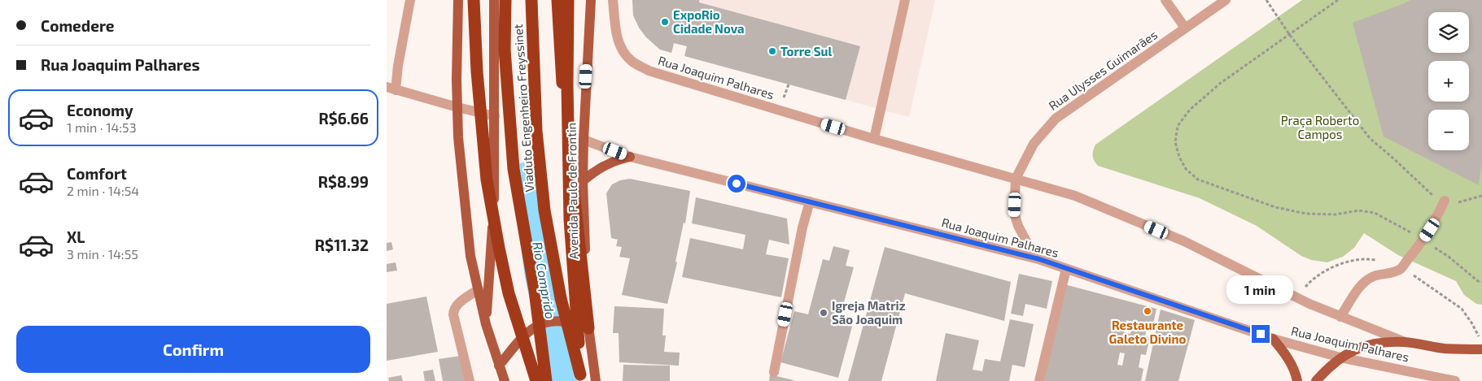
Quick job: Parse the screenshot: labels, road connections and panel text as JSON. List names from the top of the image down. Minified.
{"streets":{"highway":["Viaduto Engenheiro Freyssinet"],"main road":["Avenida Paulo de Frontin"],"street":["Rua Ulysses Guimarães","Rua Joaquim Palhares"]},"crossings":[["Rua Ulysses Guimarães","Rua Joaquim Palhares"],["Rua Joaquim Palhares","Avenida Paulo de Frontin"]],"water":["Rio Comprido"],"parks":["Praça Roberto Campos"],"places":["ExpoRio Cidade Nova","Torre Sul","Restaurante Galeto Divino","Igreja Matriz São Joaquim"],"page":{"banner":["Comedere","Rua Joaquim Palhares"],"map_buttons":["+","−"],"list":[{"name":"Economy","note":"1 min · 14:53","value":"R$6.66"},{"name":"Comfort","note":"2 min · 14:54","value":"R$8.99"},{"name":"XL","note":"3 min · 14:55","value":"R$11.32"}],"bubble":"1 min","buttons":"Confirm"}}
